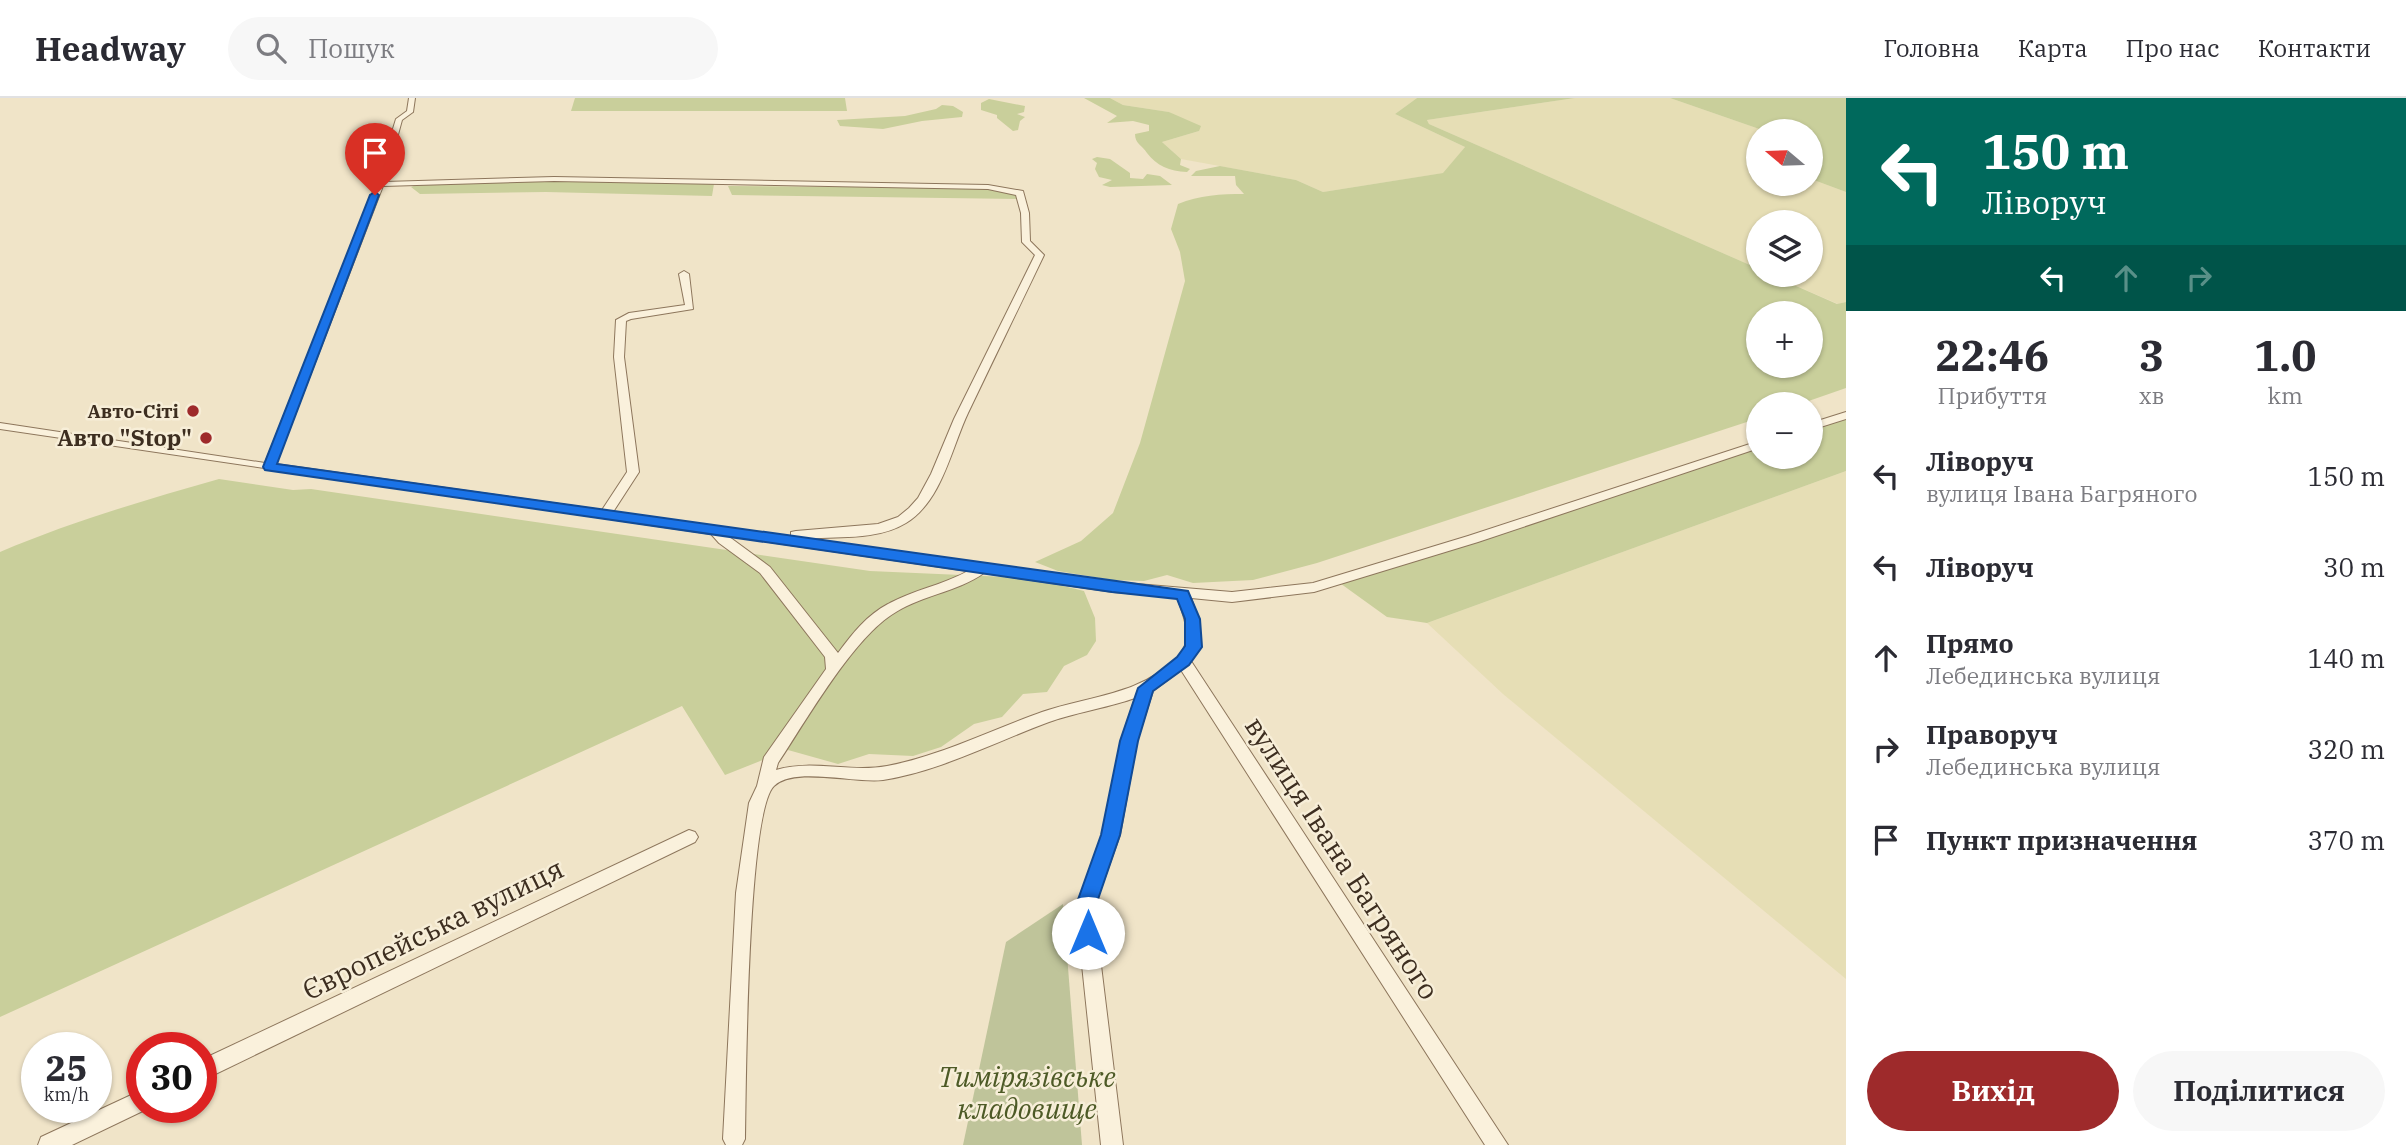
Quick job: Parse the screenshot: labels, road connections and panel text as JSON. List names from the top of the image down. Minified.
{"streets":{"street":["вулиця Івана Багряного","Європейська вулиця"]},"parks":["Тимірязівське кладовище"],"places":["Авто-Сіті","Авто \"Stop\""],"north":"left","page":{"header":"Headway","search":"Пошук","nav":["Головна","Карта","Про нас","Контакти"],"turn":["150 m","Ліворуч"],"map_buttons":["+","−"],"eta":["22:46","Прибуття","3","хв","1.0","km"],"list":[{"name":"Ліворуч","note":"вулиця Івана Багряного","value":"150 m"},{"name":"Ліворуч","value":"30 m"},{"name":"Прямо","note":"Лебединська вулиця","value":"140 m"},{"name":"Праворуч","note":"Лебединська вулиця","value":"320 m"},{"name":"Пункт призначення","value":"370 m"}],"speed":"25 km/h","limit":"30","buttons":["Вихід","Поділитися"]}}
